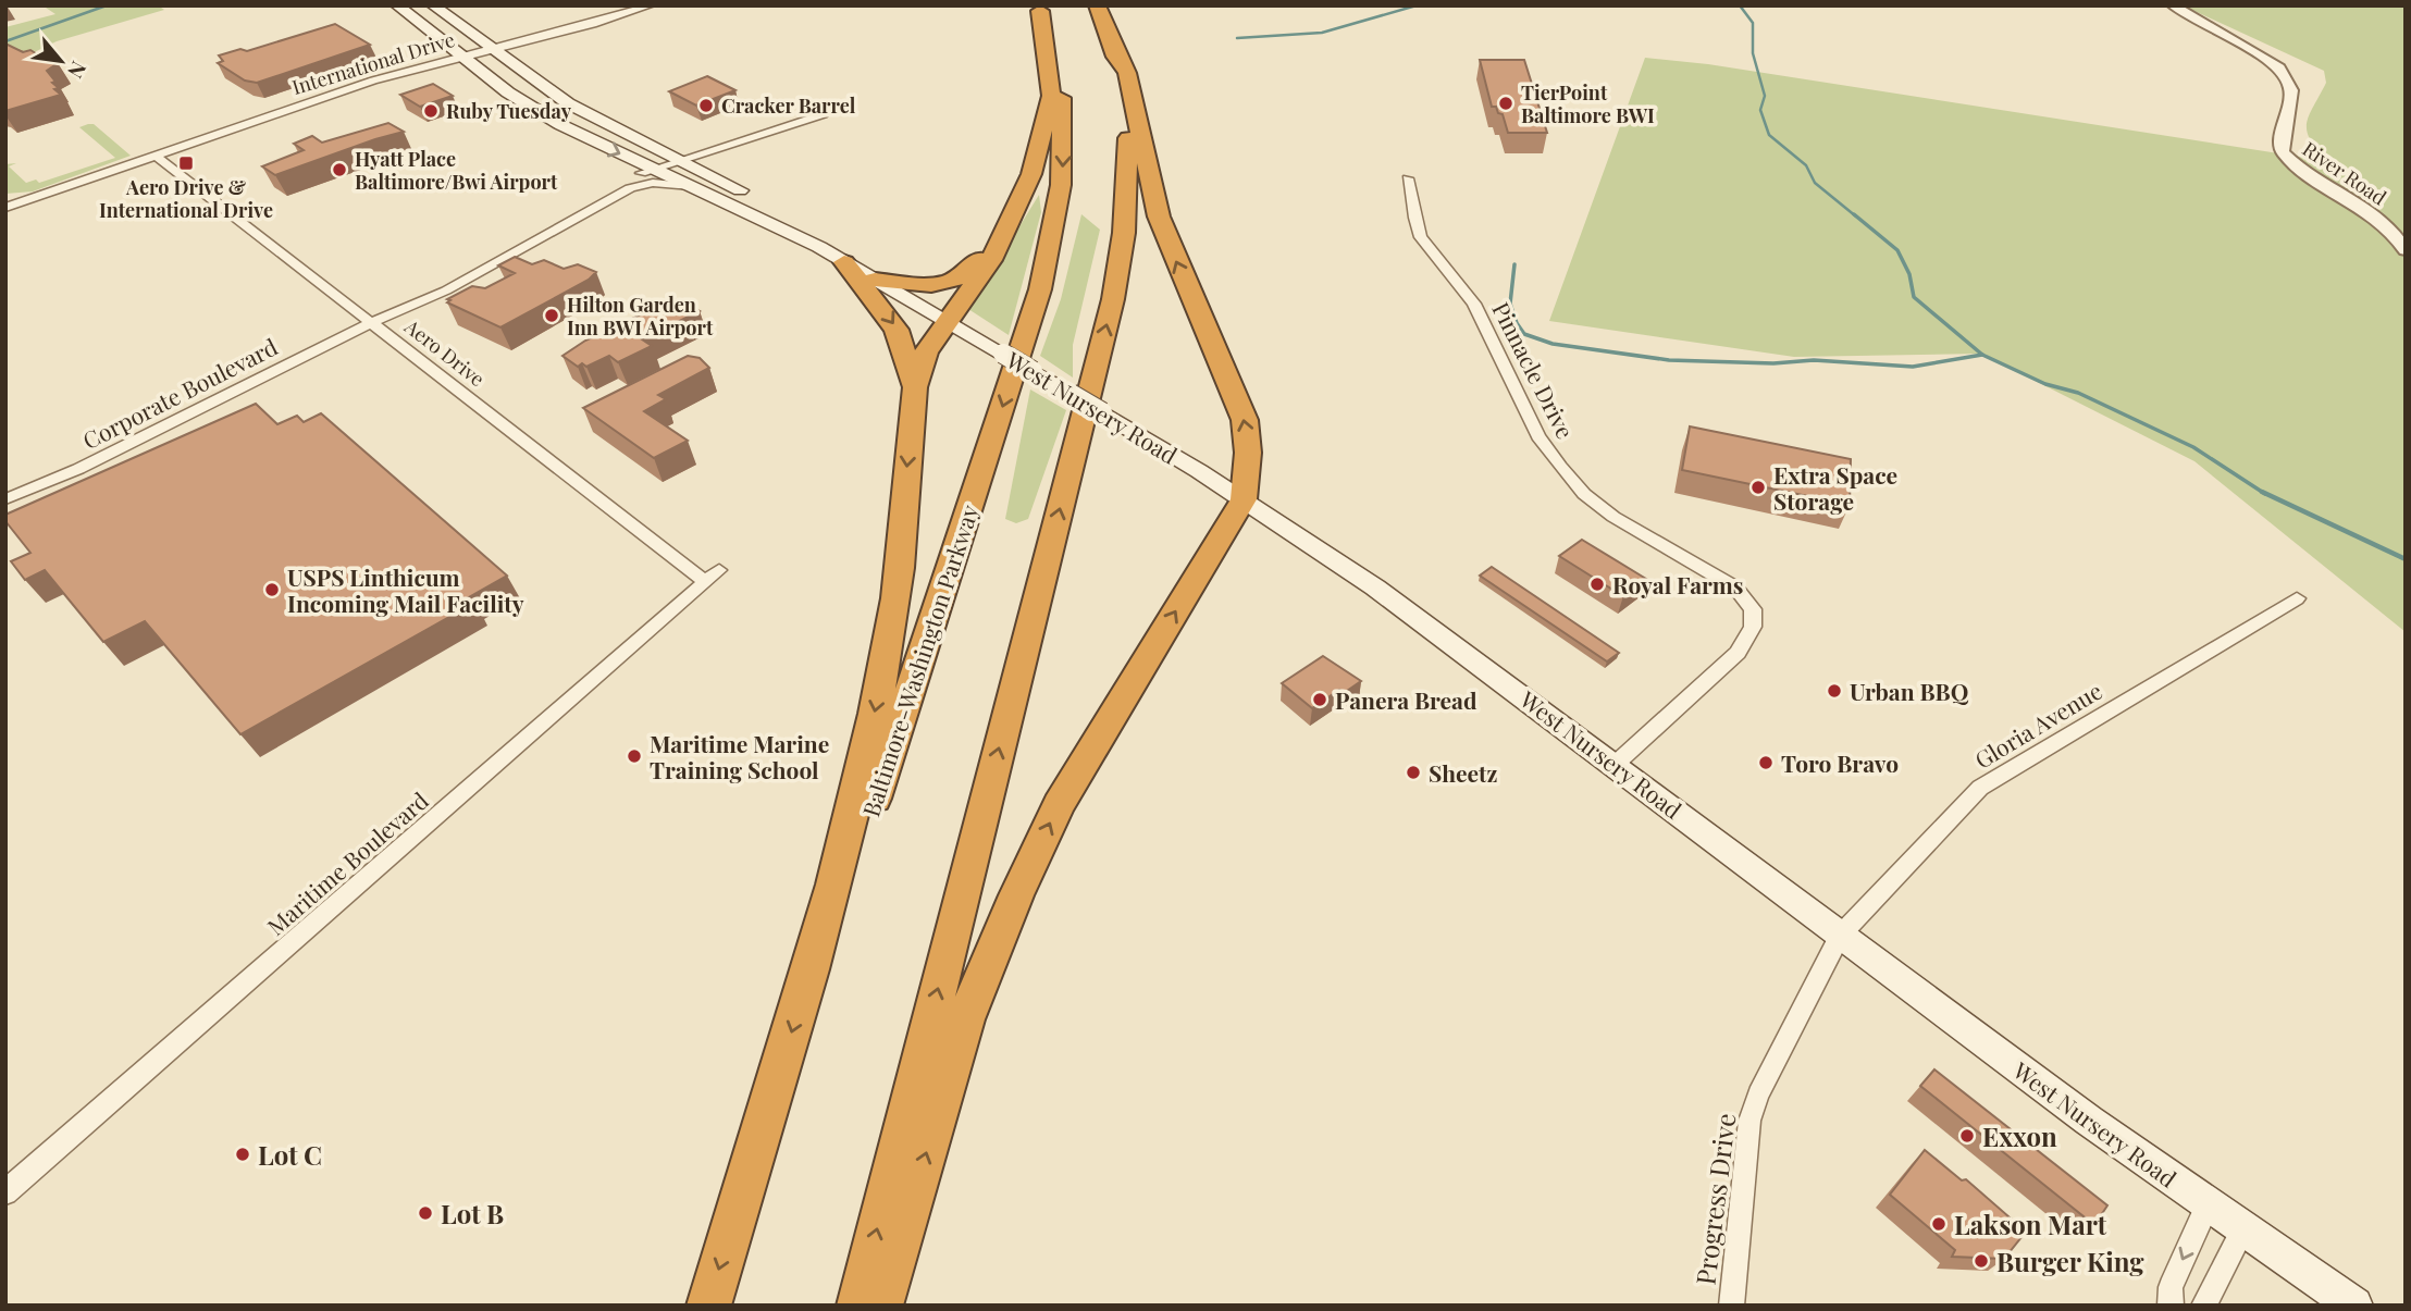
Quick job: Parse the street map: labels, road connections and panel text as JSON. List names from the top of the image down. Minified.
{"streets":{"highway":["Baltimore-Washington Parkway"],"main road":["West Nursery Road"],"street":["International Drive","River Road","Aero Drive","Pinnacle Drive","Corporate Boulevard","Gloria Avenue","Maritime Boulevard","Progress Drive"]},"crossings":[["International Drive","Aero Drive"],["International Drive","West Nursery Road"],["Aero Drive","Corporate Boulevard"],["Aero Drive","Maritime Boulevard"],["Pinnacle Drive","West Nursery Road"],["Corporate Boulevard","West Nursery Road"],["West Nursery Road","Gloria Avenue"],["West Nursery Road","Progress Drive"],["Gloria Avenue","Progress Drive"]],"places":{"other":["TierPoint Baltimore BWI","Cracker Barrel","Ruby Tuesday","Hyatt Place Baltimore/Bwi Airport","Hilton Garden Inn BWI Airport","Extra Space Storage","Royal Farms","USPS Linthicum Incoming Mail Facility","Urban BBQ","Panera Bread","Maritime Marine Training School","Toro Bravo","Sheetz","Exxon","Lot C","Lot B","Lakson Mart","Burger King"],"transit":["Aero Drive & International Drive"]},"north":"bottom right"}
